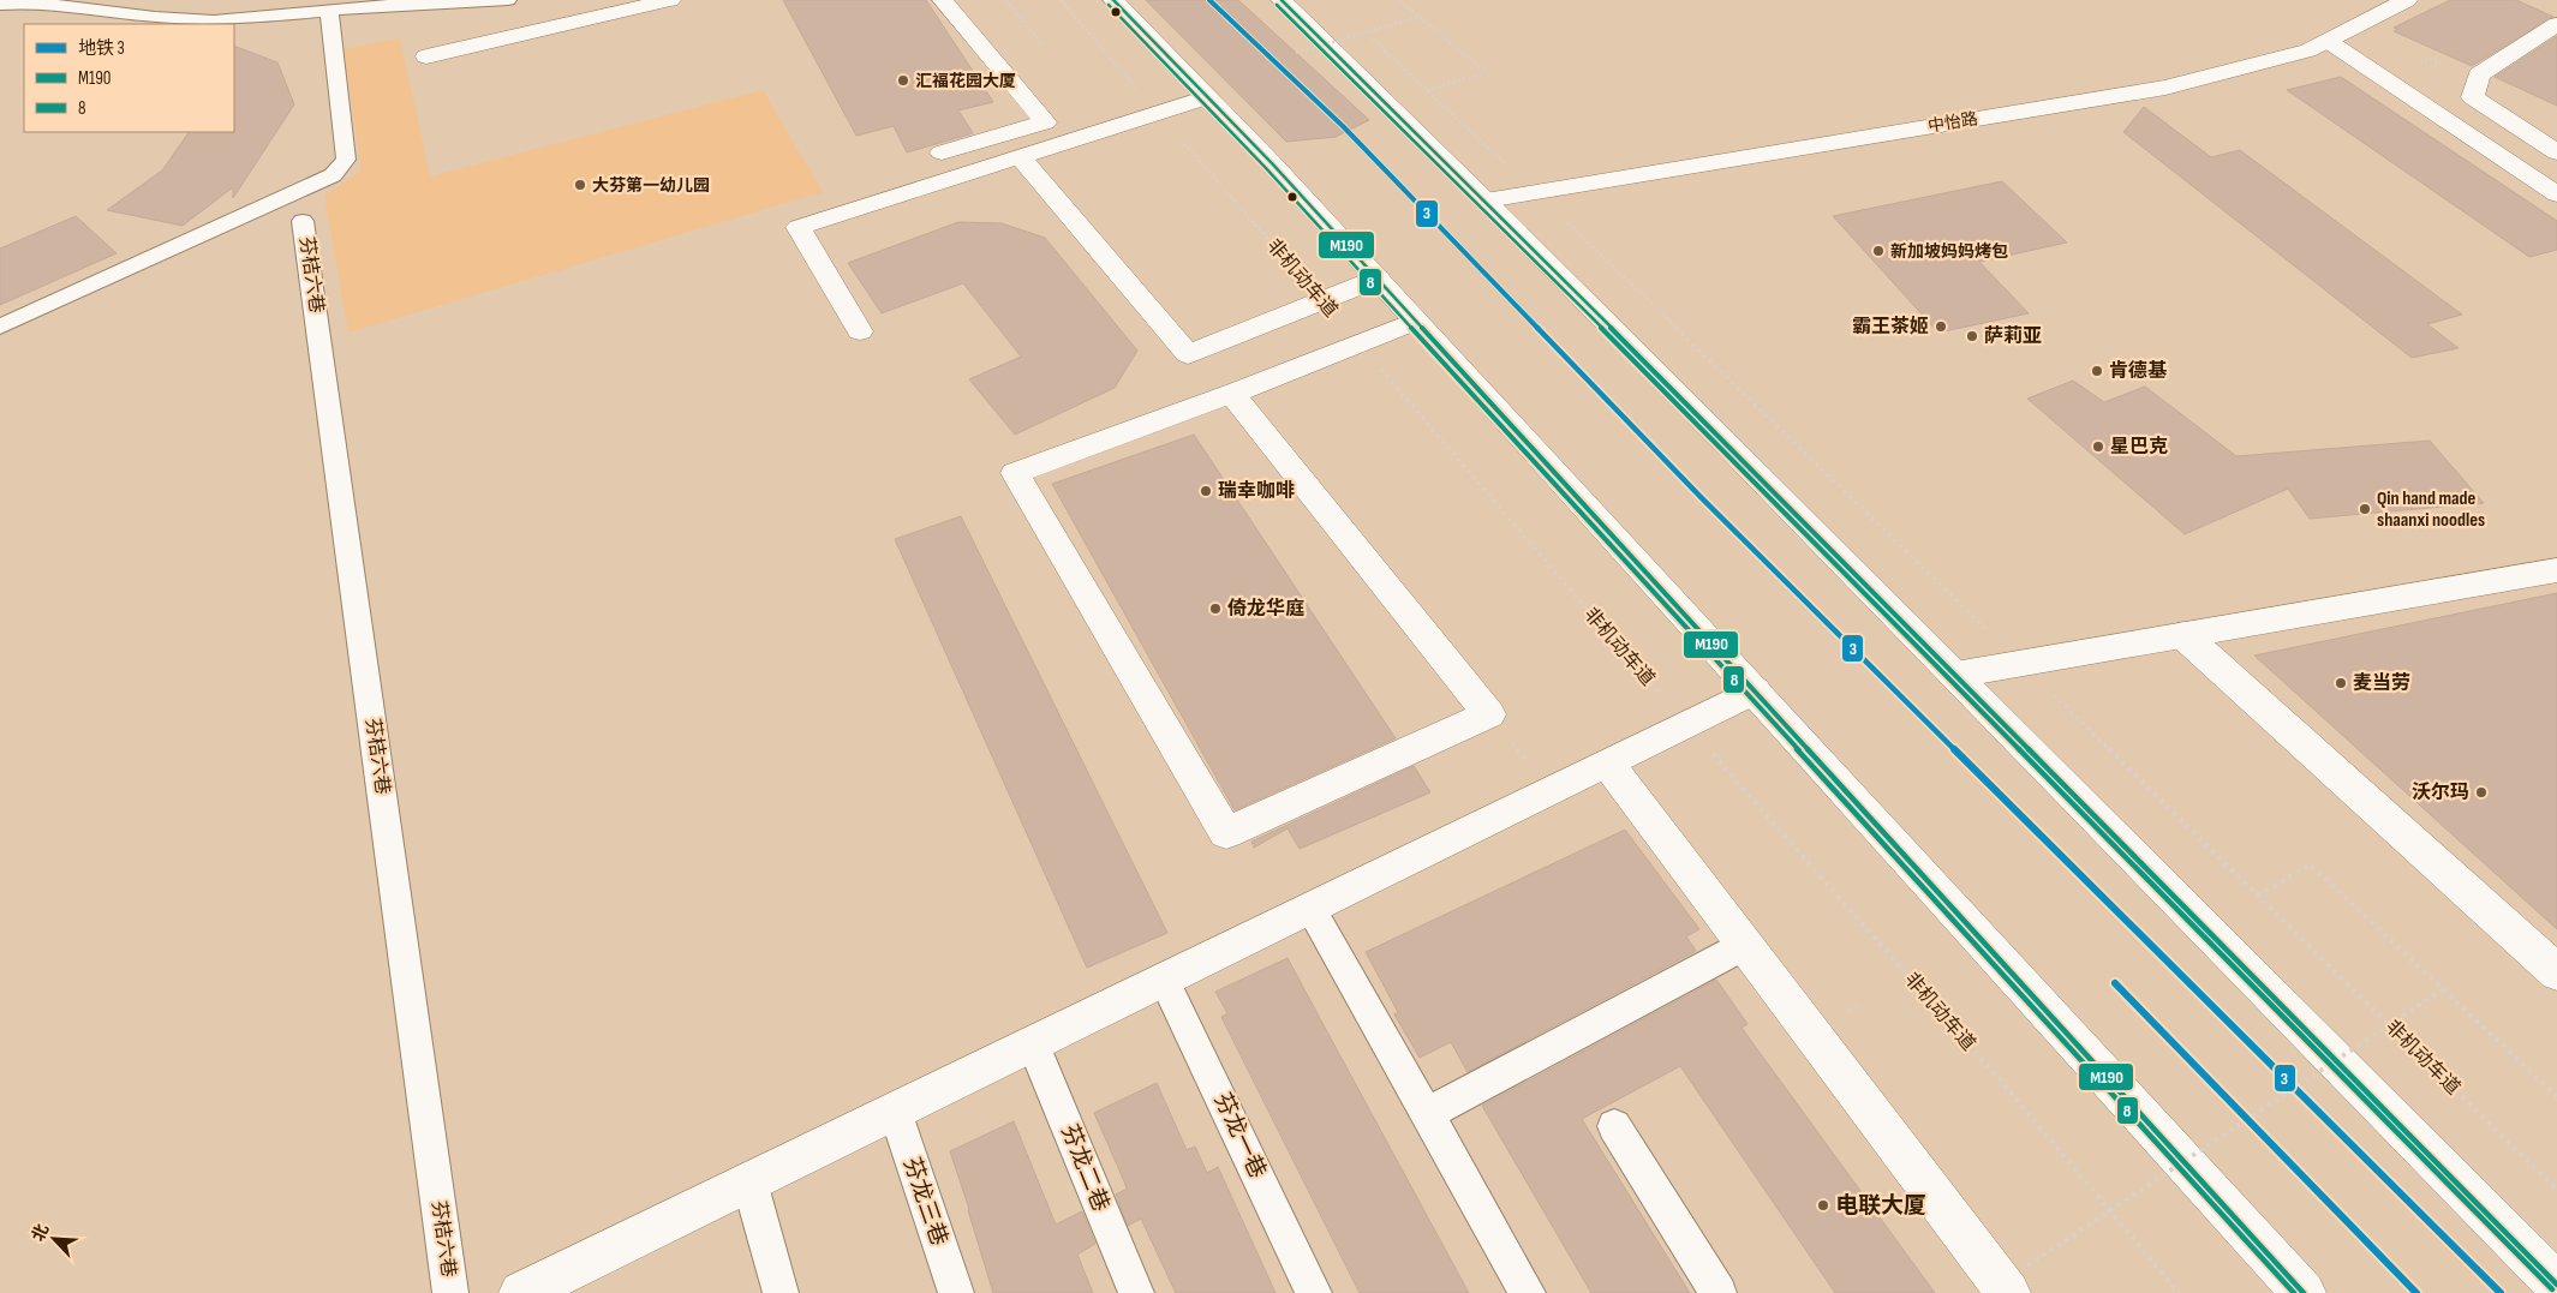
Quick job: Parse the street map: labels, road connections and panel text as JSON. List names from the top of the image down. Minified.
{"streets":{"main road":["中怡路"],"lane":["芬桔六巷","芬龙一巷","芬龙二巷","芬龙三巷"],"path":["非机动车道"]},"crossings":[["中怡路","非机动车道"]],"places":["汇福花园大厦","大芬第一幼儿园","新加坡妈妈烤包","霸王茶姬","萨莉亚","肯德基","星巴克","瑞幸咖啡","Qin hand made shaanxi noodles","倚龙华庭","麦当劳","沃尔玛","电联大厦"],"lines":["metro line 3","transit line M190","transit line 8"],"legend":["地铁 3","M190","8"],"north":"top left"}
